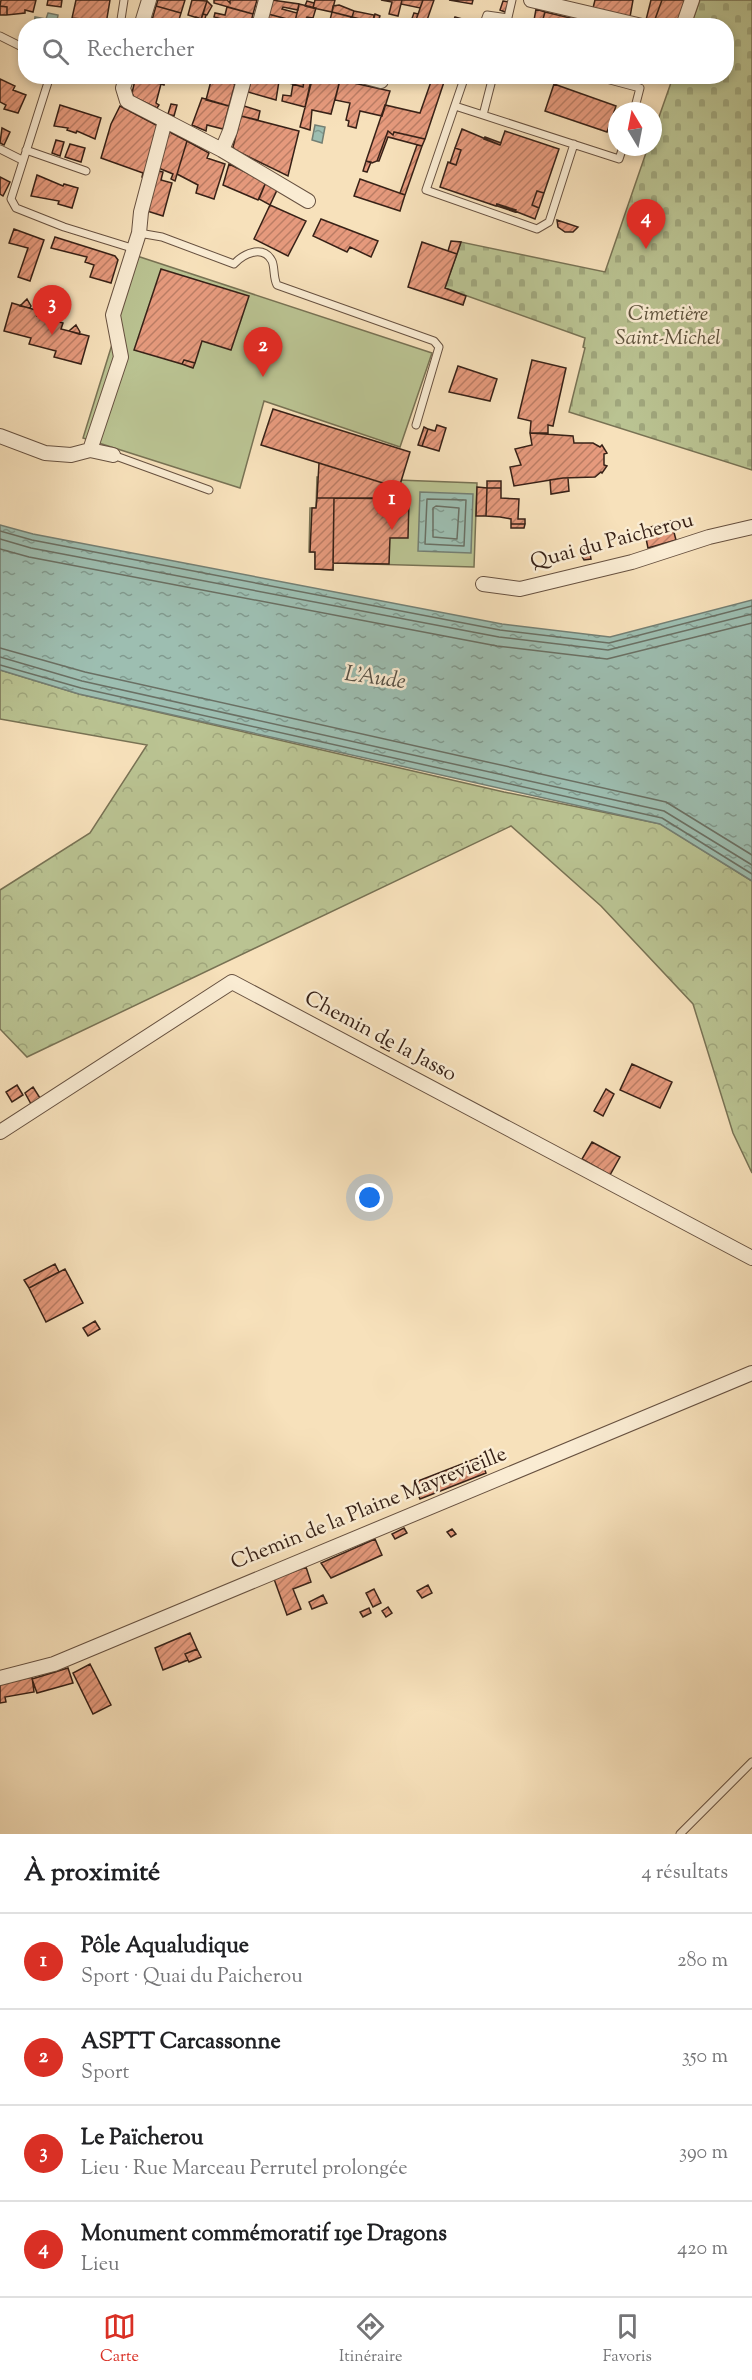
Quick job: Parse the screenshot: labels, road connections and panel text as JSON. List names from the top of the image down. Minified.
{"streets":{"street":["Quai du Paicherou","Chemin de la Jasso","Chemin de la Plaine Mayrevieille"]},"water":["L'Aude"],"parks":["Cimetière Saint-Michel"],"north":"top","page":{"search":"Rechercher","pins":["4","3","2","1"],"heading":["À proximité","4 résultats"],"list":[{"mark":"1","name":"Pôle Aqualudique","note":"Sport · Quai du Paicherou","value":"280 m"},{"mark":"2","name":"ASPTT Carcassonne","note":"Sport","value":"350 m"},{"mark":"3","name":"Le Païcherou","note":"Lieu · Rue Marceau Perrutel prolongée","value":"390 m"},{"mark":"4","name":"Monument commémoratif 19e Dragons","note":"Lieu","value":"420 m"}],"nav":["Carte","Itinéraire","Favoris"]}}
